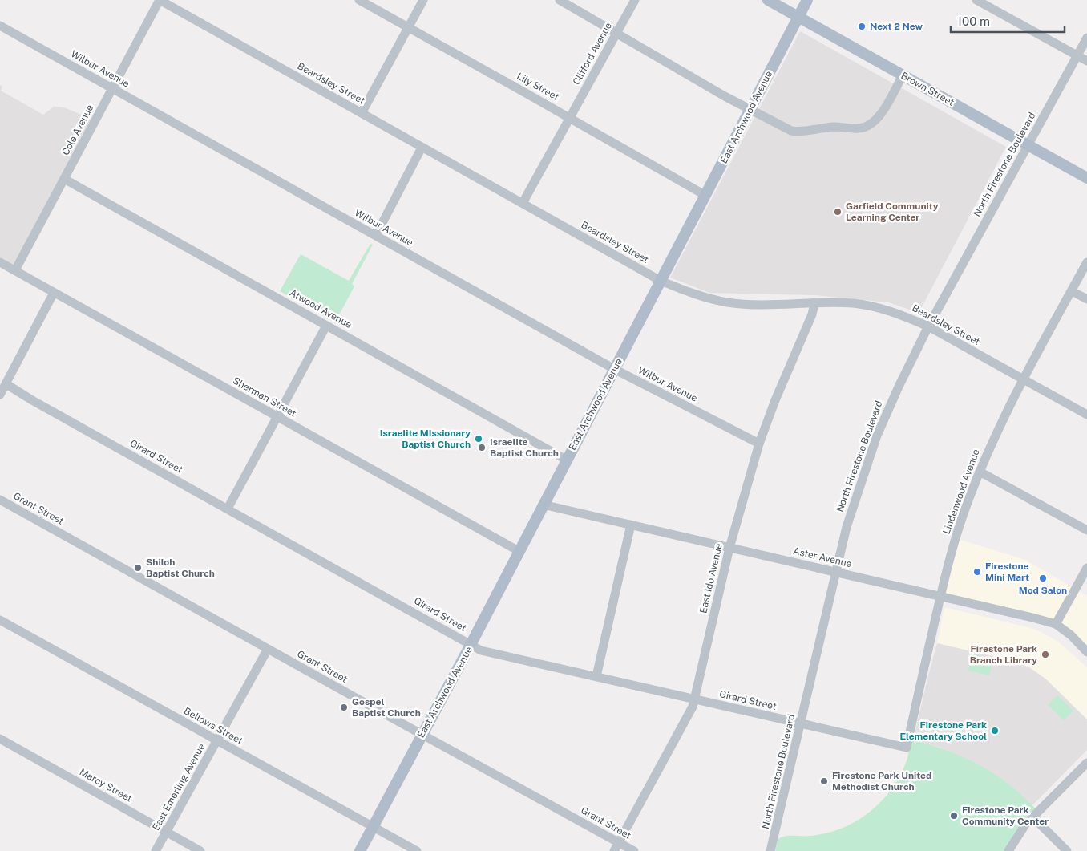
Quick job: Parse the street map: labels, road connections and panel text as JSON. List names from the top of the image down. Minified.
{"streets":{"main road":["Brown Street","East Archwood Avenue"],"street":["Clifford Avenue","Wilbur Avenue","Beardsley Street","Lily Street","Cole Avenue","North Firestone Boulevard","Atwood Avenue","Sherman Street","Girard Street","Lindenwood Avenue","Grant Street","Aster Avenue","East Ido Avenue","Bellows Street","Marcy Street","East Emerling Avenue"]},"crossings":[["Clifford Avenue","Beardsley Street"],["Clifford Avenue","Lily Street"],["Wilbur Avenue","East Archwood Avenue"],["Wilbur Avenue","Cole Avenue"],["Wilbur Avenue","East Ido Avenue"],["Beardsley Street","East Archwood Avenue"],["Beardsley Street","Cole Avenue"],["Beardsley Street","North Firestone Boulevard"],["Beardsley Street","Lindenwood Avenue"],["Beardsley Street","East Ido Avenue"],["Lily Street","East Archwood Avenue"],["Brown Street","East Archwood Avenue"],["Brown Street","North Firestone Boulevard"],["East Archwood Avenue","Atwood Avenue"],["East Archwood Avenue","Sherman Street"],["East Archwood Avenue","Girard Street"],["East Archwood Avenue","Grant Street"],["East Archwood Avenue","Aster Avenue"],["East Archwood Avenue","Bellows Street"],["Cole Avenue","Atwood Avenue"],["Cole Avenue","Sherman Street"],["North Firestone Boulevard","Girard Street"],["North Firestone Boulevard","Aster Avenue"],["Girard Street","Lindenwood Avenue"],["Girard Street","East Ido Avenue"],["Lindenwood Avenue","Aster Avenue"],["Grant Street","East Ido Avenue"],["Grant Street","East Emerling Avenue"],["Aster Avenue","East Ido Avenue"],["Bellows Street","East Emerling Avenue"],["Marcy Street","East Emerling Avenue"]],"places":["Next 2 New","Garfield Community Learning Center","Israelite MIssionary Baptist Church","Israelite Baptist Church","Shiloh Baptist Church","Firestone Mini Mart","Mod Salon","Firestone Park Branch Library","Gospel Baptist Church","Firestone Park Elementary School","Firestone Park United Methodist Church","Firestone Park Community Center"],"scale_bar":"100 m"}
